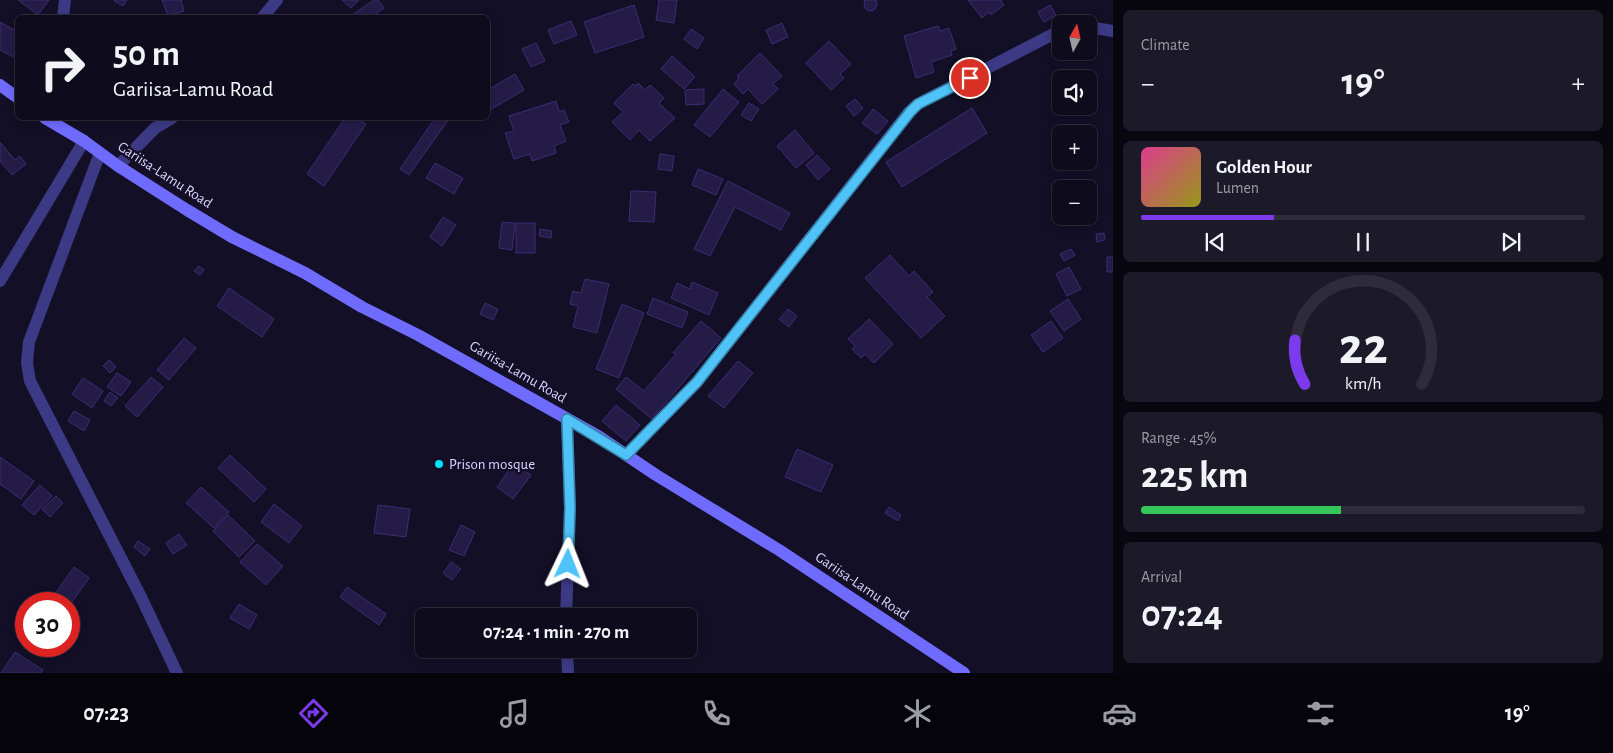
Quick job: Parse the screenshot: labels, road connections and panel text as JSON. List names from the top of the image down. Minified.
{"streets":{"street":["Gariisa-Lamu Road"]},"places":["Prison mosque"],"north":"top","page":{"tile":["Climate",["Range · 45%","225 km"],["Arrival","07:24"]],"map_buttons":["+","−"],"turn":["50 m","Gariisa-Lamu Road"],"heat":["−","19°","+"],"song":["Golden Hour","Lumen"],"limit":"30","trip":"07:24 · 1 min · 270 m","tabs":["07:23","19°"],"gauge":["22","km/h"]}}
